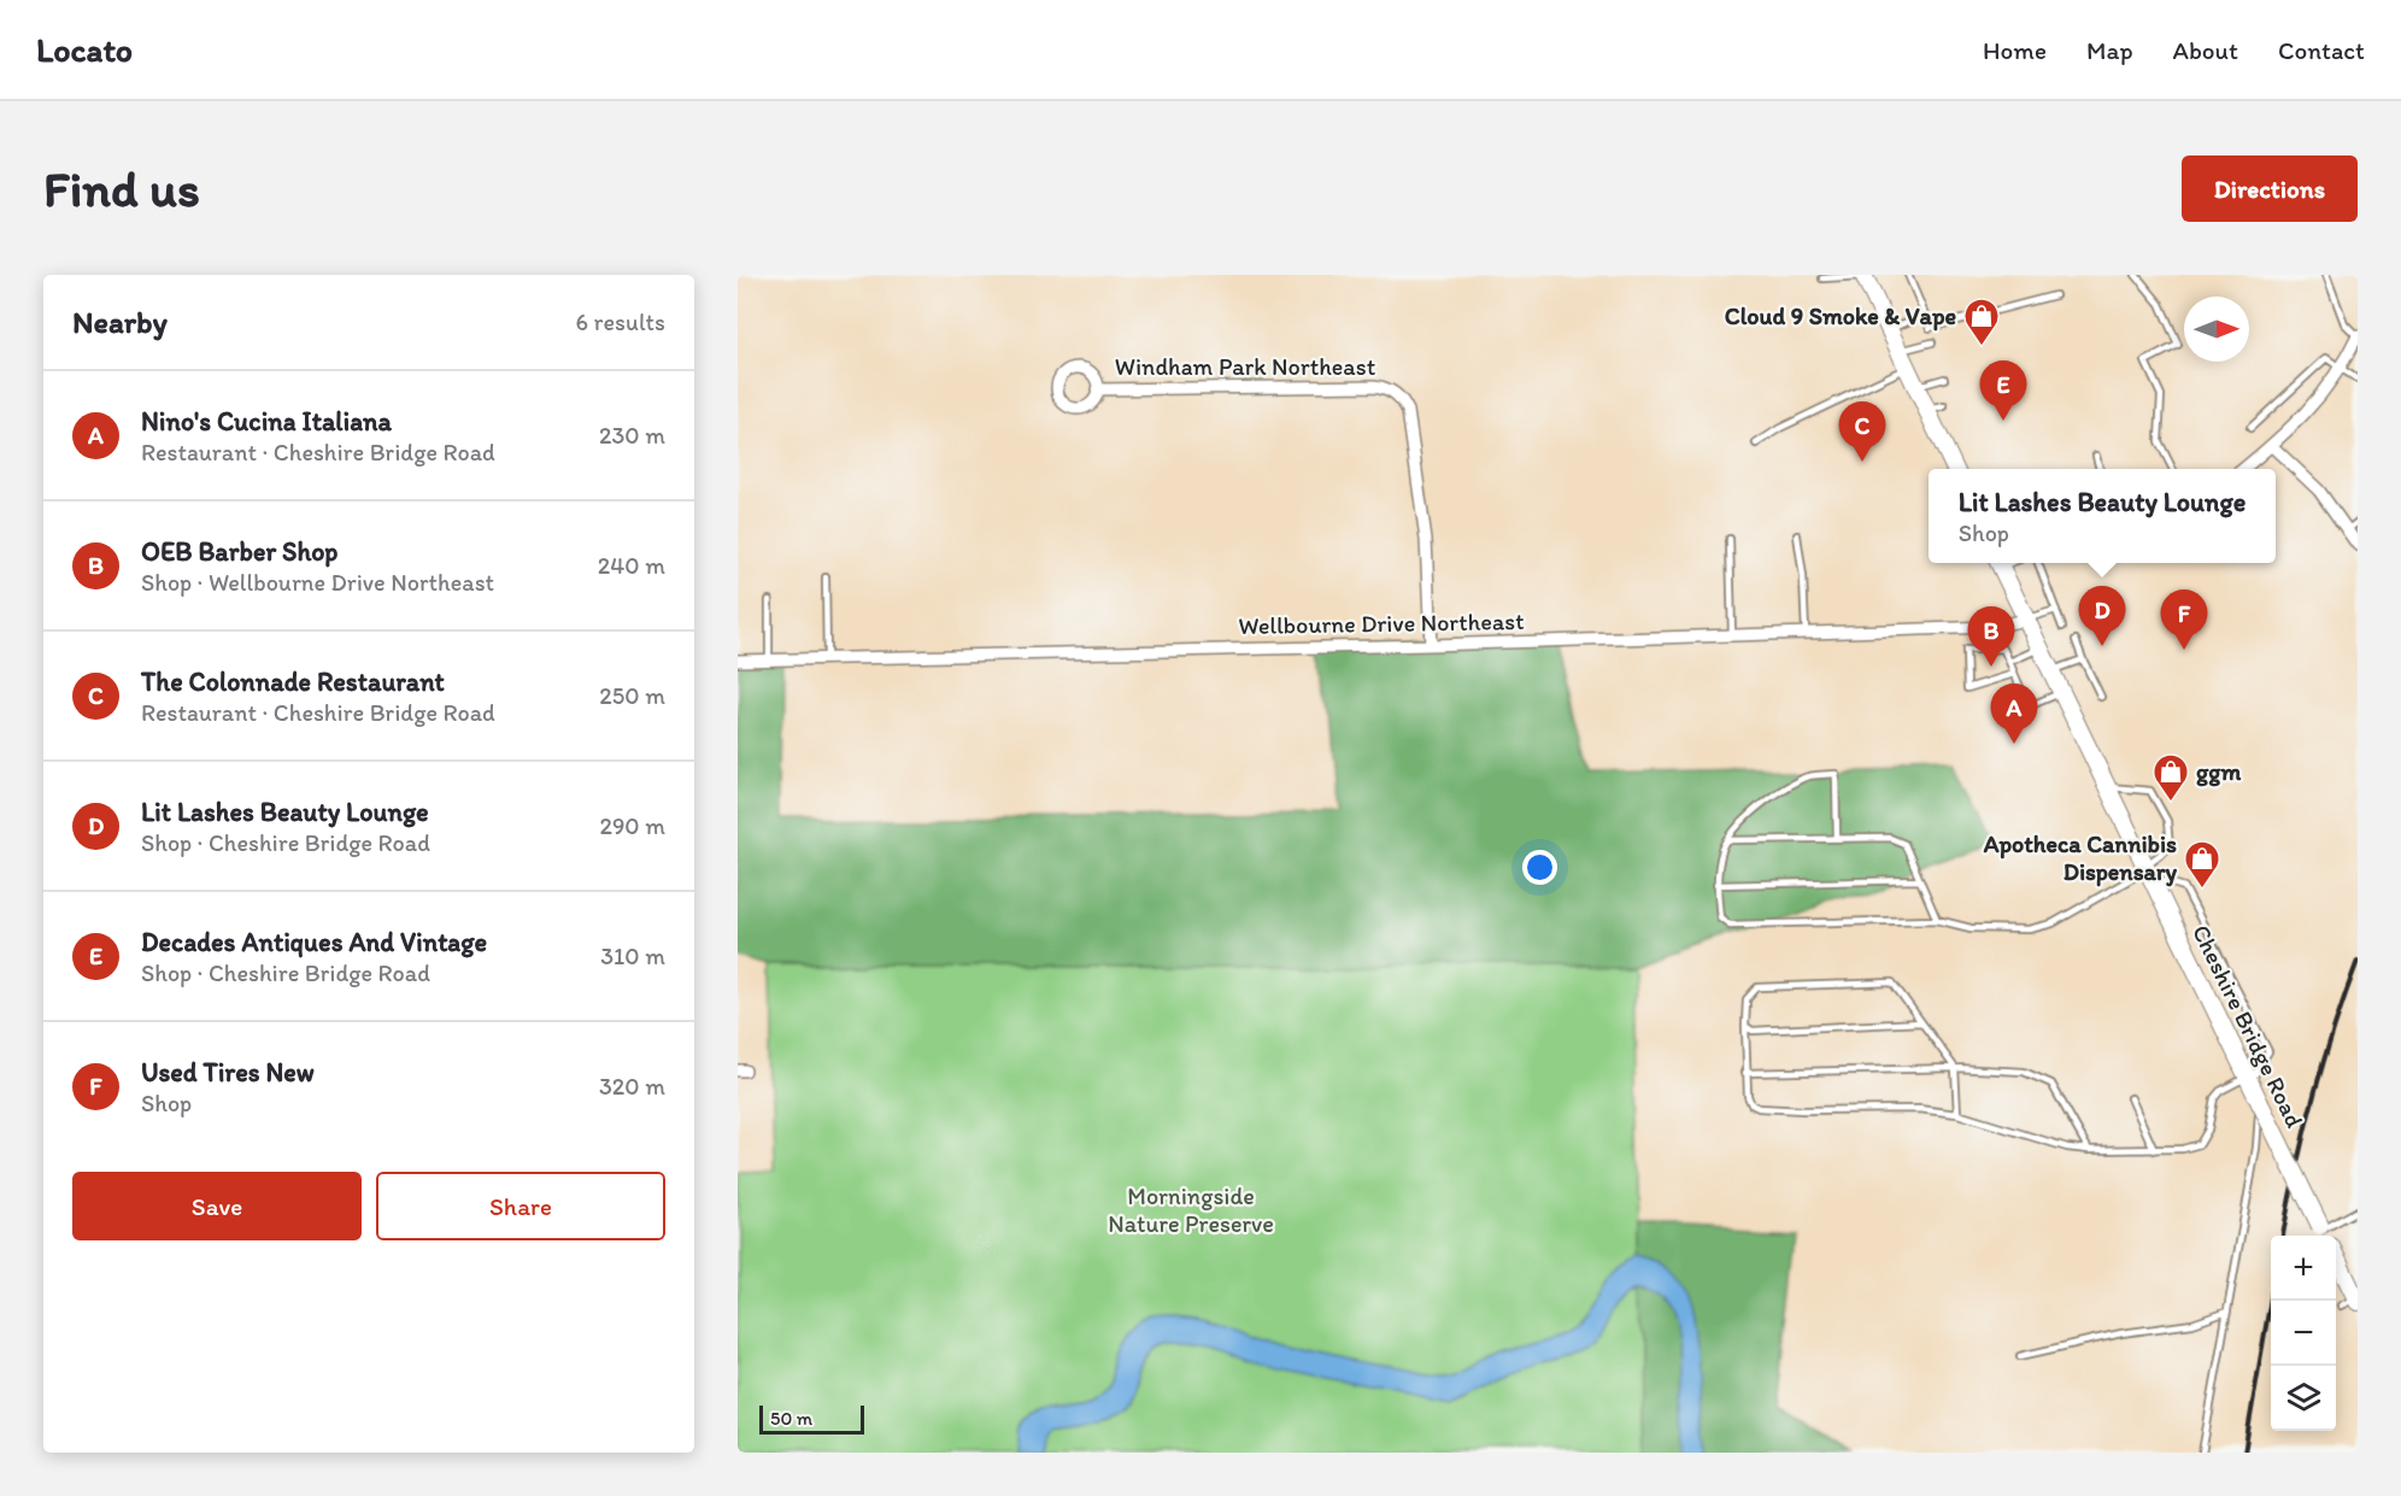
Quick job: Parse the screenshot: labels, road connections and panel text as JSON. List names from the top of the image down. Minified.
{"streets":{"main road":["Cheshire Bridge Road"],"street":["Windham Park Northeast","Wellbourne Drive Northeast"]},"crossings":[["Windham Park Northeast","Wellbourne Drive Northeast"],["Wellbourne Drive Northeast","Cheshire Bridge Road"]],"parks":["Morningside Nature Preserve"],"places":{"shop":["Cloud 9 Smoke & Vape","ggm","Apotheca Cannibis Dispensary"]},"scale_bar":"50 m","north":"right","page":{"header":"Locato","nav":["Home","Map","About","Contact"],"buttons":["Directions",["Save","Share"]],"title":"Find us","heading":["Nearby","6 results"],"pins":["E","C","D","F","B","A"],"list":[{"mark":"A","name":"Nino's Cucina Italiana","note":"Restaurant · Cheshire Bridge Road","value":"230 m"},{"mark":"B","name":"OEB Barber Shop","note":"Shop · Wellbourne Drive Northeast","value":"240 m"},{"mark":"C","name":"The Colonnade Restaurant","note":"Restaurant · Cheshire Bridge Road","value":"250 m"},{"mark":"D","name":"Lit Lashes Beauty Lounge","note":"Shop · Cheshire Bridge Road","value":"290 m"},{"mark":"E","name":"Decades Antiques And Vintage","note":"Shop · Cheshire Bridge Road","value":"310 m"},{"mark":"F","name":"Used Tires New","note":"Shop","value":"320 m"}],"popup":["Lit Lashes Beauty Lounge","Shop"],"map_buttons":["+","−"],"scale":"50 m"}}
